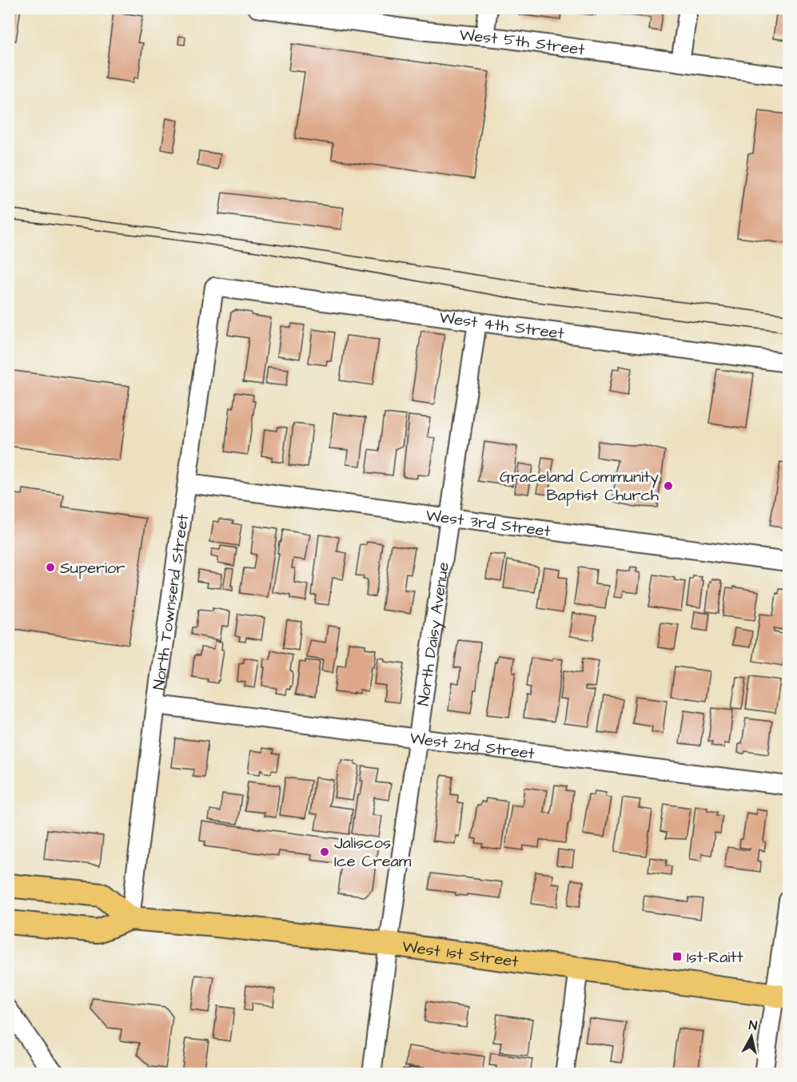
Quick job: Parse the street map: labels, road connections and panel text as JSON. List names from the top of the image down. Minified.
{"streets":{"main road":["West 1st Street"],"street":["West 5th Street","West 4th Street","West 3rd Street","North Townsend Street","North Daisy Avenue","West 2nd Street"]},"crossings":[["West 4th Street","North Townsend Street"],["West 4th Street","North Daisy Avenue"],["West 3rd Street","North Townsend Street"],["West 3rd Street","North Daisy Avenue"],["North Townsend Street","West 2nd Street"],["North Townsend Street","West 1st Street"],["North Daisy Avenue","West 2nd Street"],["North Daisy Avenue","West 1st Street"]],"places":{"other":["Graceland Community Baptist Church","Superior","Jaliscos Ice Cream"],"transit":["1st-Raitt"]},"north":"top"}
